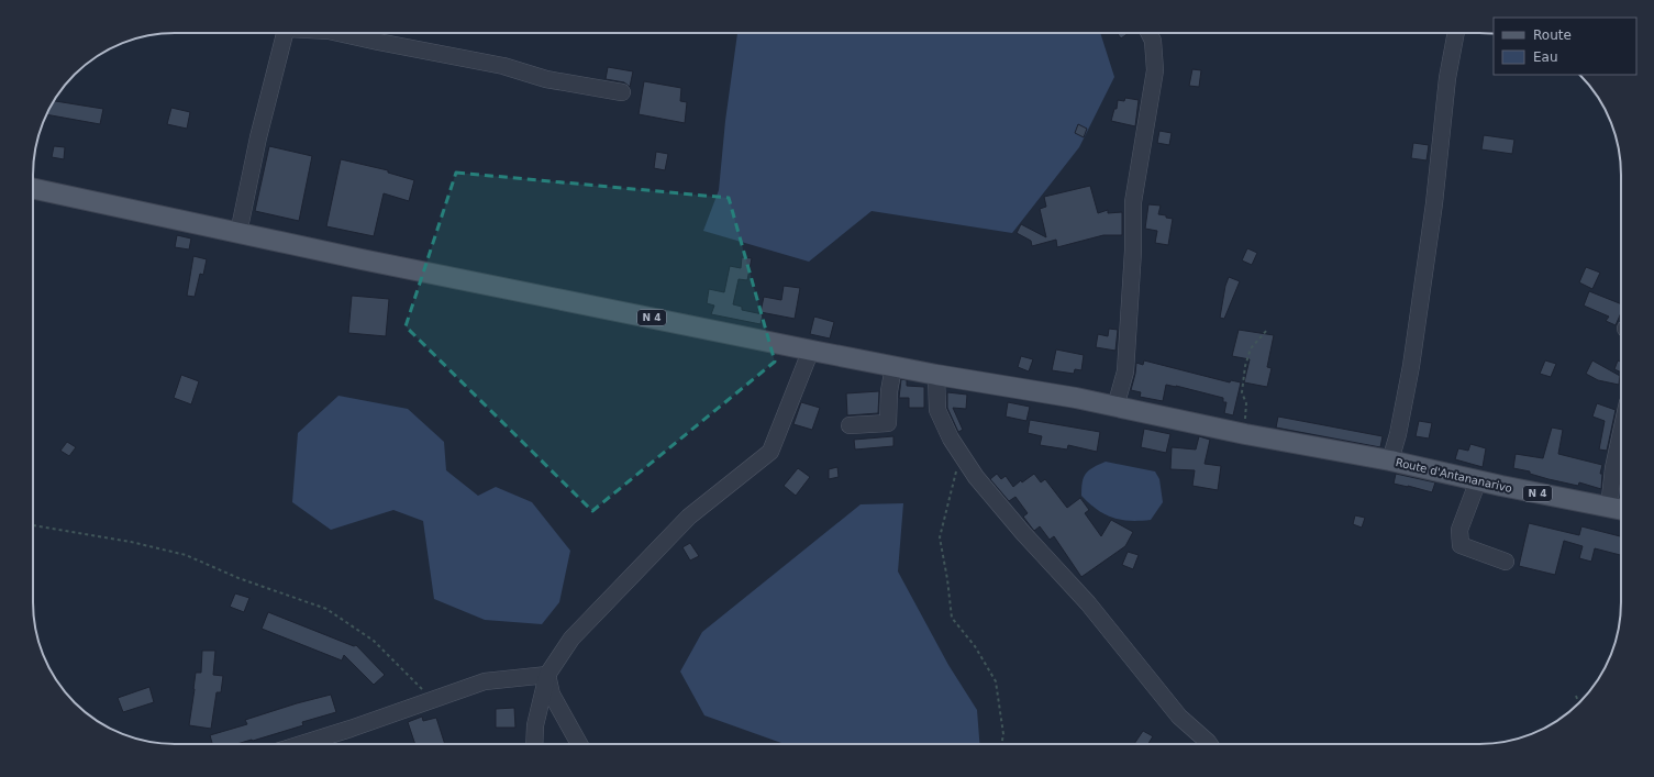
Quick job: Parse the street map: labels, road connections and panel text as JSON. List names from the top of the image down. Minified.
{"streets":{"main road":["N 4","Route d'Antananarivo"]},"crossings":[["N 4","Route d'Antananarivo"]],"legend":["Route","Eau"]}
